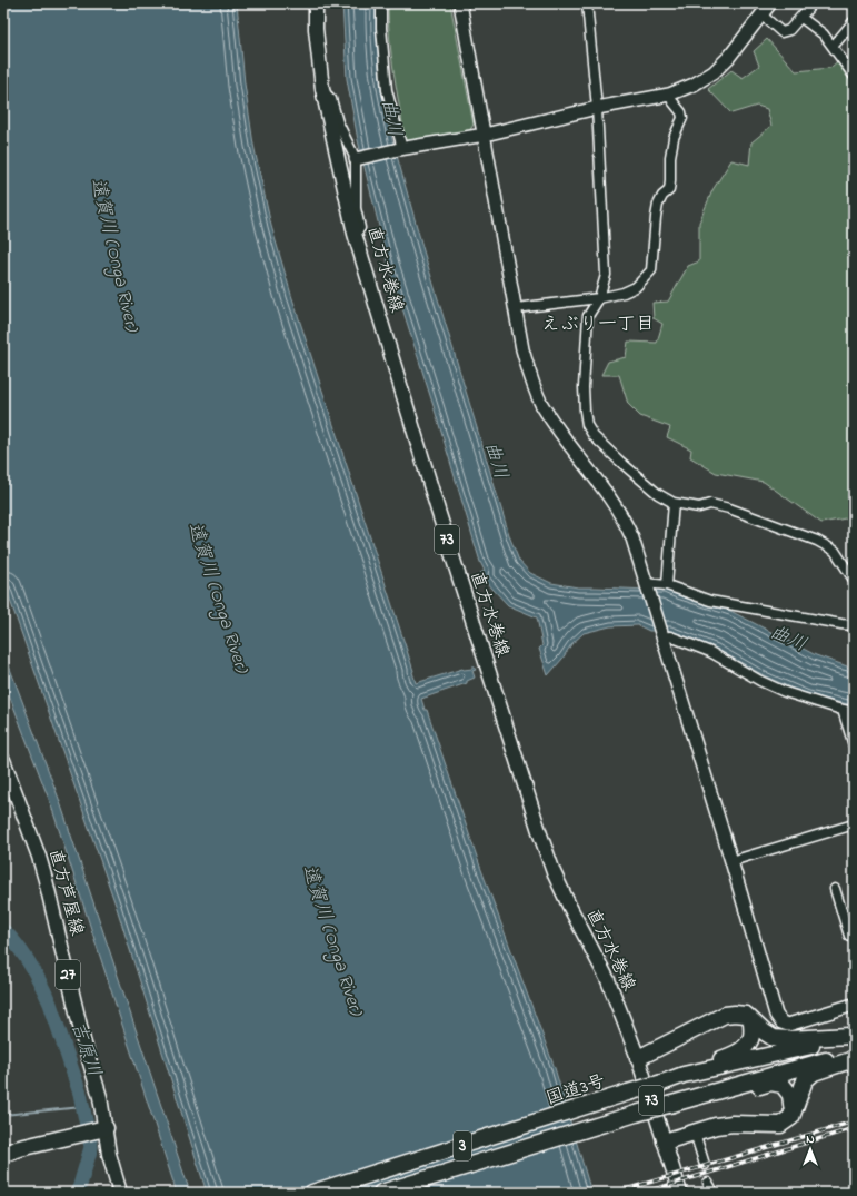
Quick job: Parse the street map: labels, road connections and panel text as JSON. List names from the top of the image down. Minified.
{"streets":{"highway":["国道3号","3"],"main road":["直方水巻線","73","直方芦屋線","27"]},"districts":["えぶり一丁目"],"water":["曲川","遠賀川 (Onga River)","吉原川"],"north":"top"}
